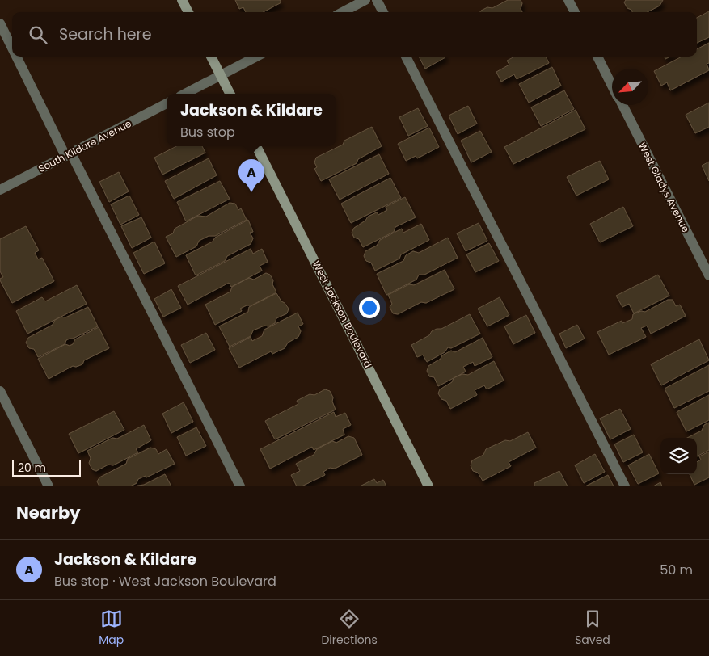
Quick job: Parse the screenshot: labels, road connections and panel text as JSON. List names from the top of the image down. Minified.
{"streets":{"street":["South Kildare Avenue","West Gladys Avenue","West Jackson Boulevard"]},"scale_bar":"20 m","north":"bottom left","page":{"search":"Search here","popup":["Jackson & Kildare","Bus stop"],"pins":"A","scale":"20 m","heading":"Nearby","list":[{"mark":"A","name":"Jackson & Kildare","note":"Bus stop · West Jackson Boulevard","value":"50 m"}],"nav":["Map","Directions","Saved"]}}
